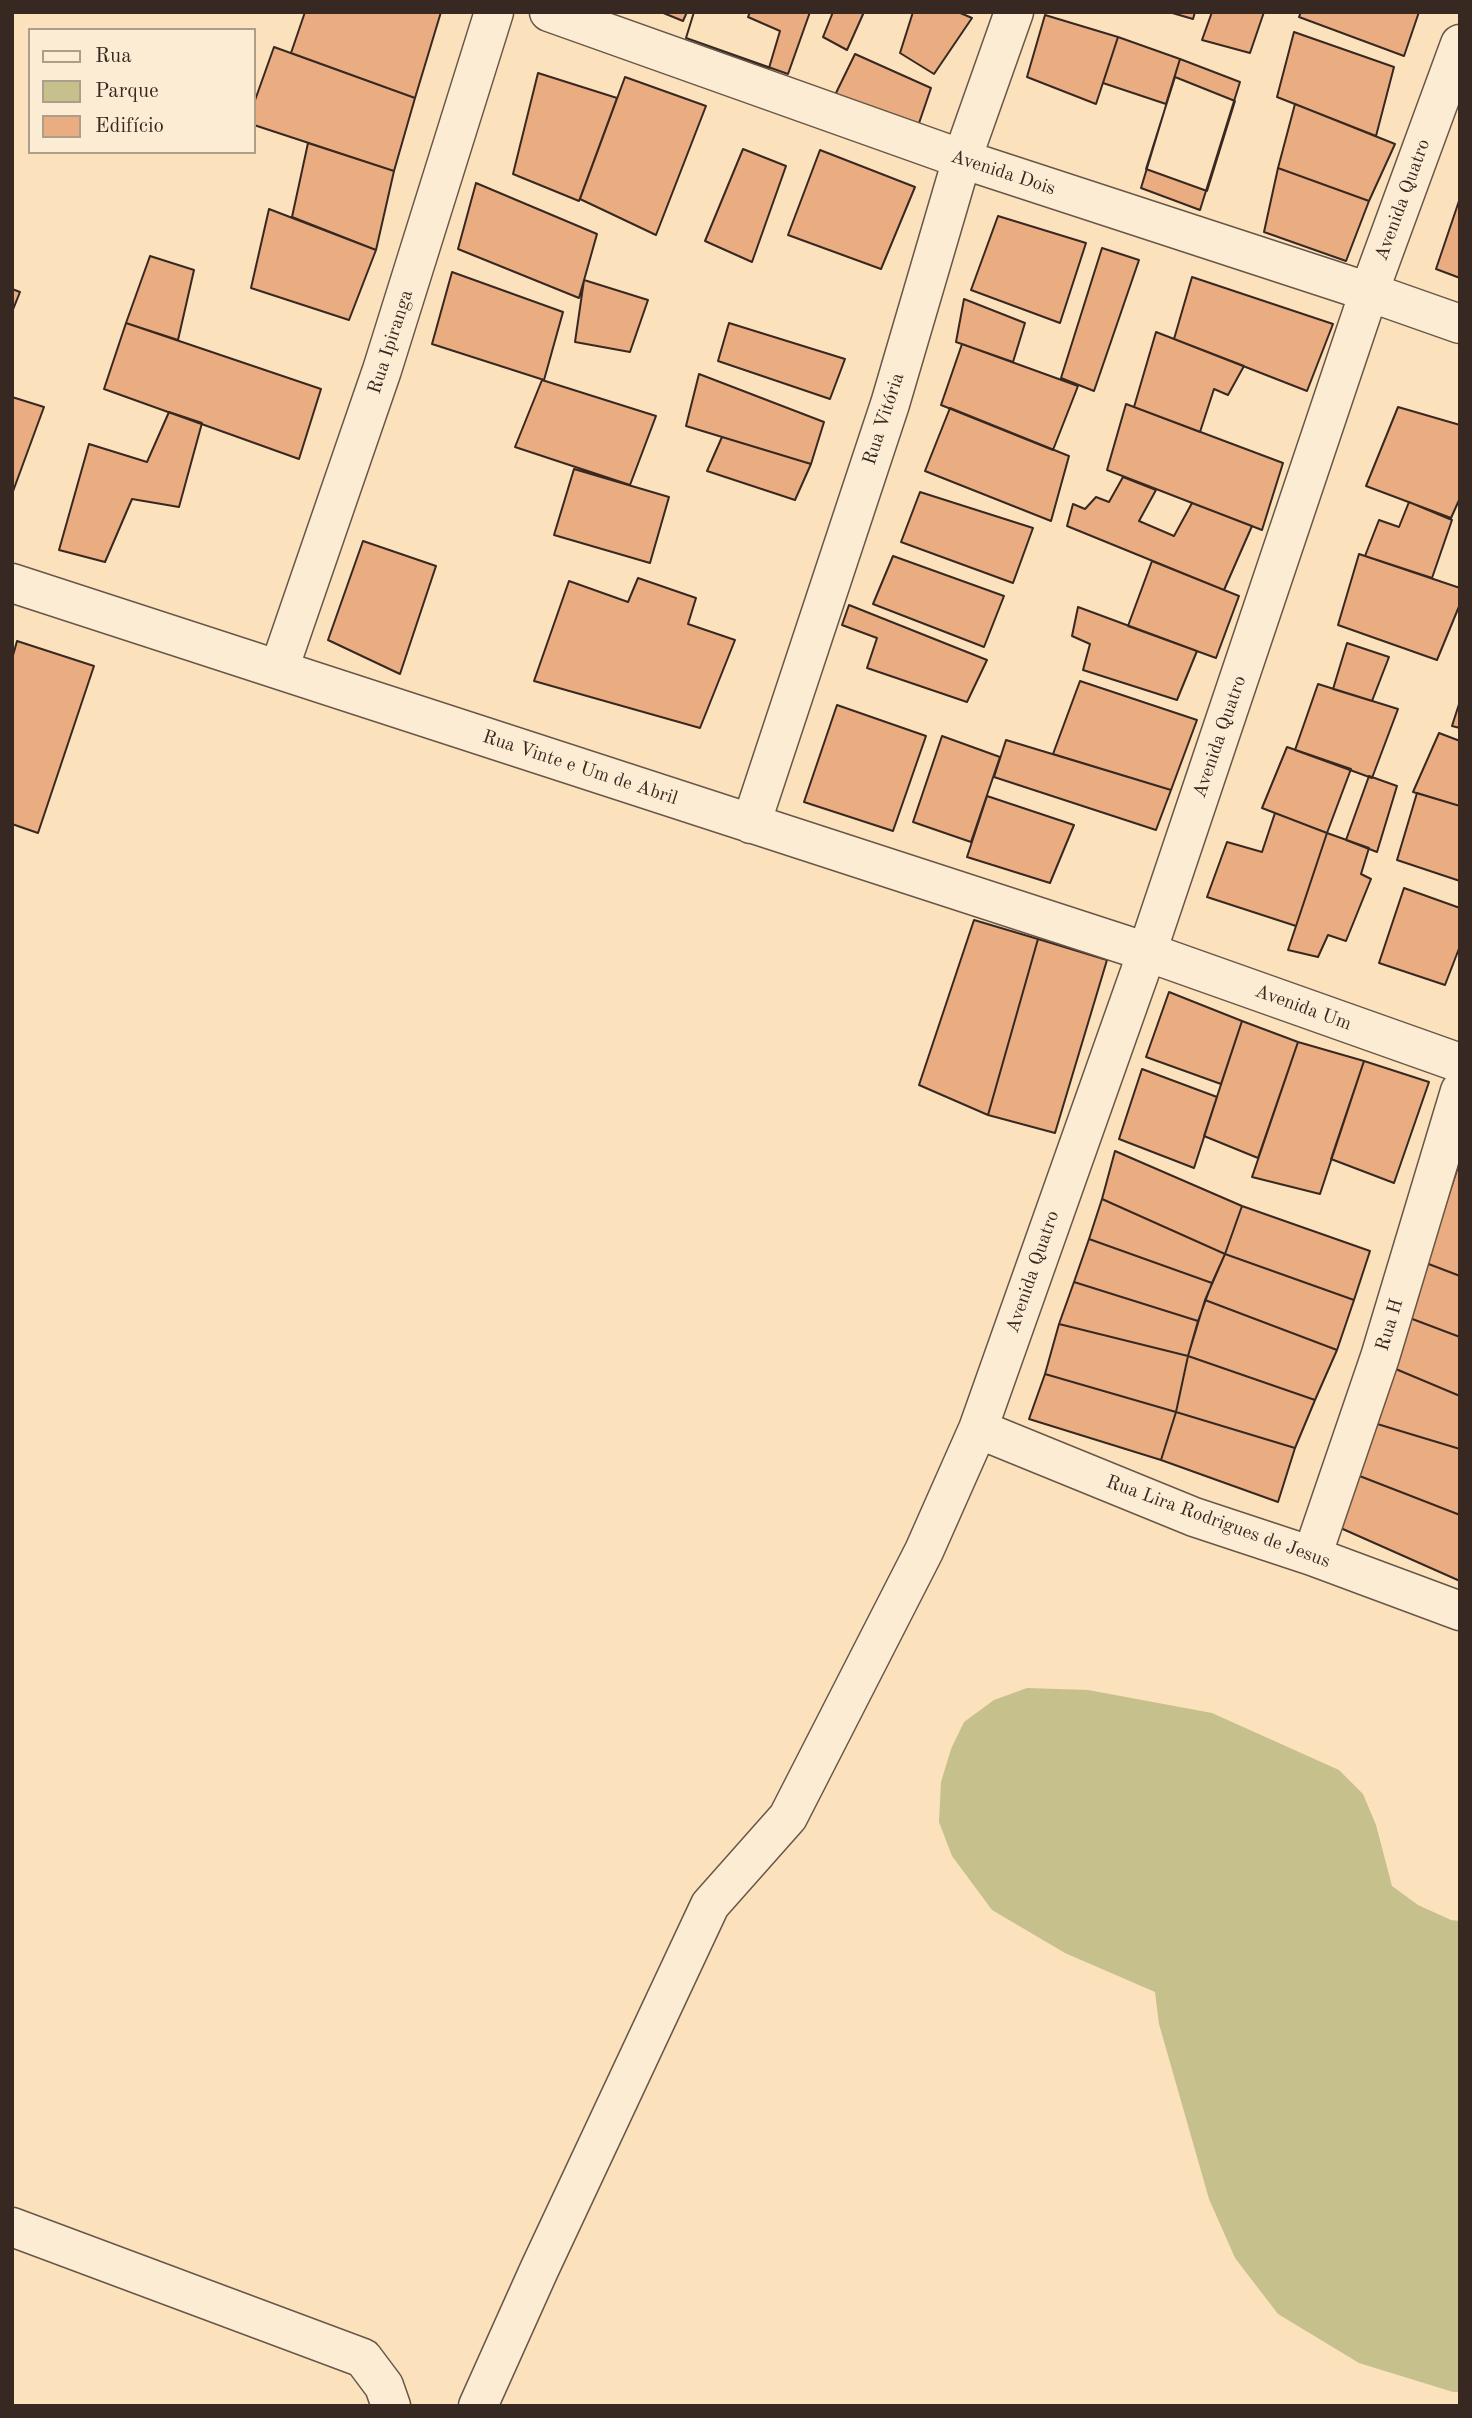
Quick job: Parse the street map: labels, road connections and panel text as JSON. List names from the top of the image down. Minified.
{"streets":{"street":["Avenida Dois","Avenida Quatro","Rua Ipiranga","Rua Vitória","Rua Vinte e Um de Abril","Avenida Um","Rua H","Rua Lira Rodrigues de Jesus"]},"crossings":[["Avenida Dois","Avenida Quatro"],["Avenida Dois","Rua Vitória"],["Avenida Quatro","Rua Vinte e Um de Abril"],["Avenida Quatro","Avenida Um"],["Avenida Quatro","Rua Lira Rodrigues de Jesus"],["Rua Ipiranga","Rua Vinte e Um de Abril"],["Rua Vitória","Rua Vinte e Um de Abril"],["Rua Vinte e Um de Abril","Avenida Um"],["Rua H","Rua Lira Rodrigues de Jesus"]],"legend":["Rua","Parque","Edifício"]}
